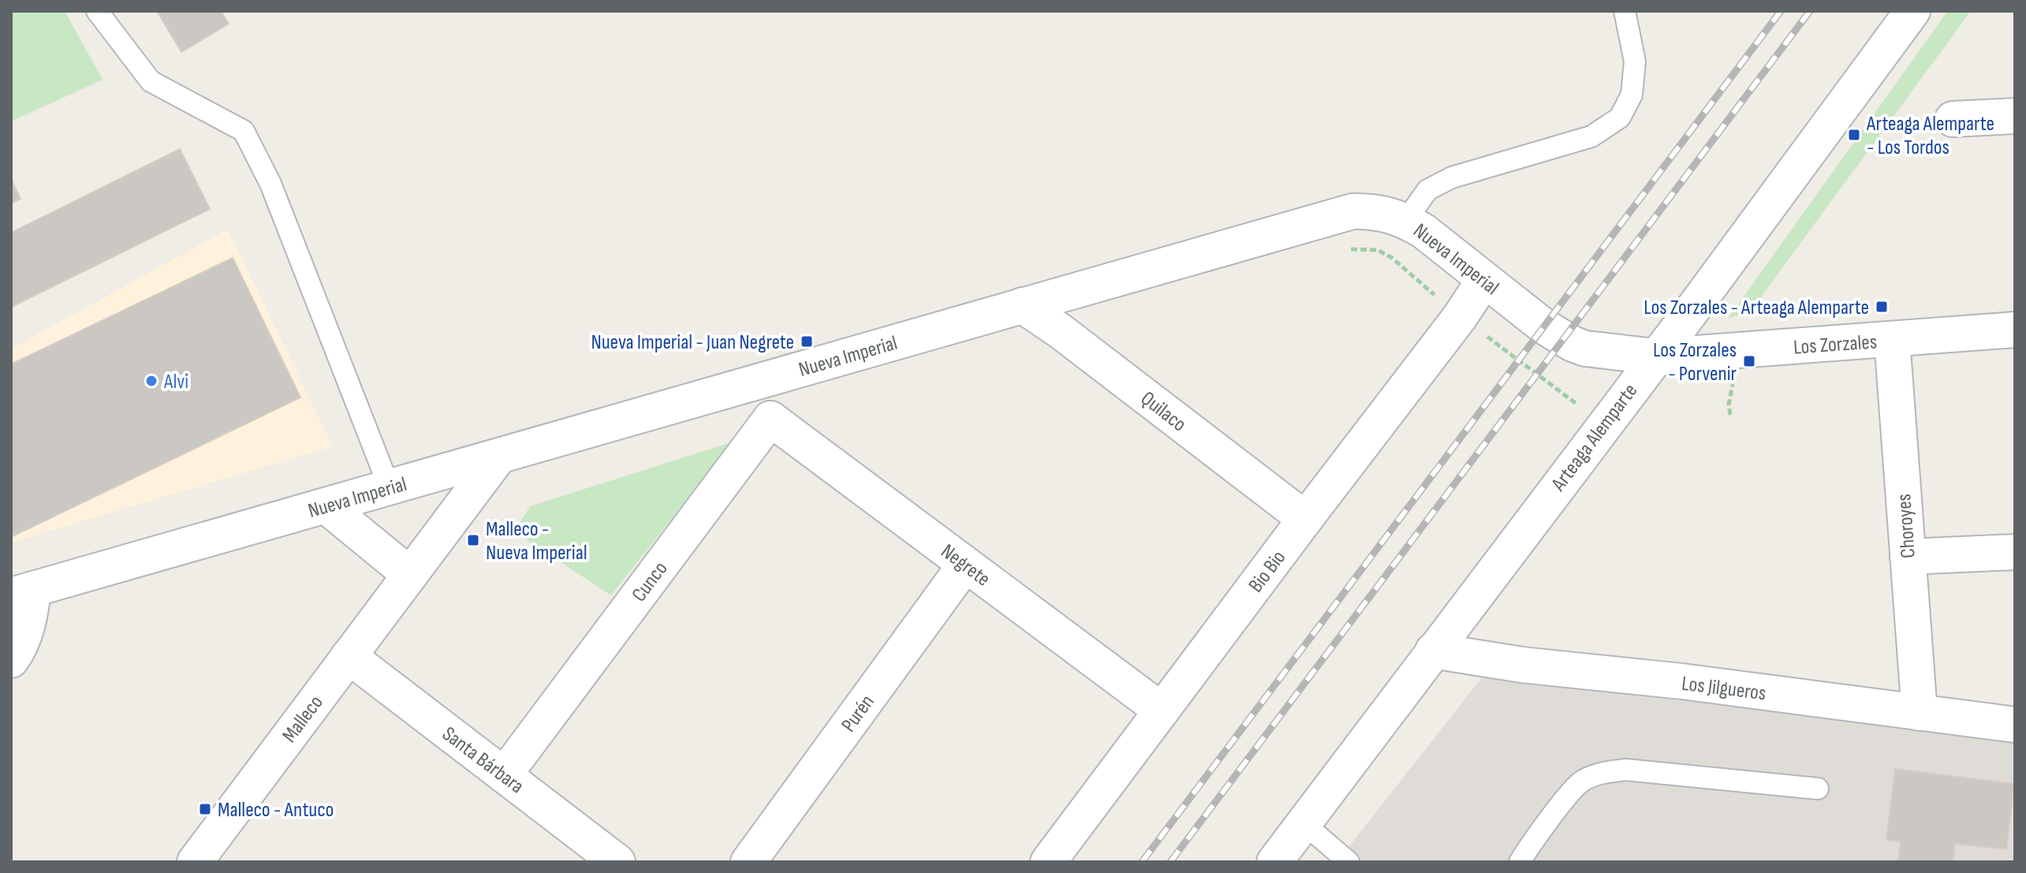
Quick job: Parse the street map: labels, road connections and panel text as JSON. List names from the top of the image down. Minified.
{"streets":{"street":["Nueva Imperial","Los Zorzales","Quilaco","Arteaga Alemparte","Choroyes","Negrete","Bio Bio","Cunco","Los Jilgueros","Purén","Malleco","Santa Bárbara"]},"crossings":[["Nueva Imperial","Los Zorzales"],["Nueva Imperial","Quilaco"],["Nueva Imperial","Arteaga Alemparte"],["Nueva Imperial","Bio Bio"],["Nueva Imperial","Malleco"],["Los Zorzales","Arteaga Alemparte"],["Los Zorzales","Choroyes"],["Quilaco","Bio Bio"],["Arteaga Alemparte","Los Jilgueros"],["Choroyes","Los Jilgueros"],["Negrete","Bio Bio"],["Negrete","Cunco"],["Negrete","Purén"],["Cunco","Santa Bárbara"],["Malleco","Santa Bárbara"]],"places":{"transit":["Arteaga Alemparte - Los Tordos","Los Zorzales - Arteaga Alemparte","Nueva Imperial - Juan Negrete","Los Zorzales - Porvenir","Malleco - Nueva Imperial","Malleco - Antuco"],"other":["Alvi"]}}
